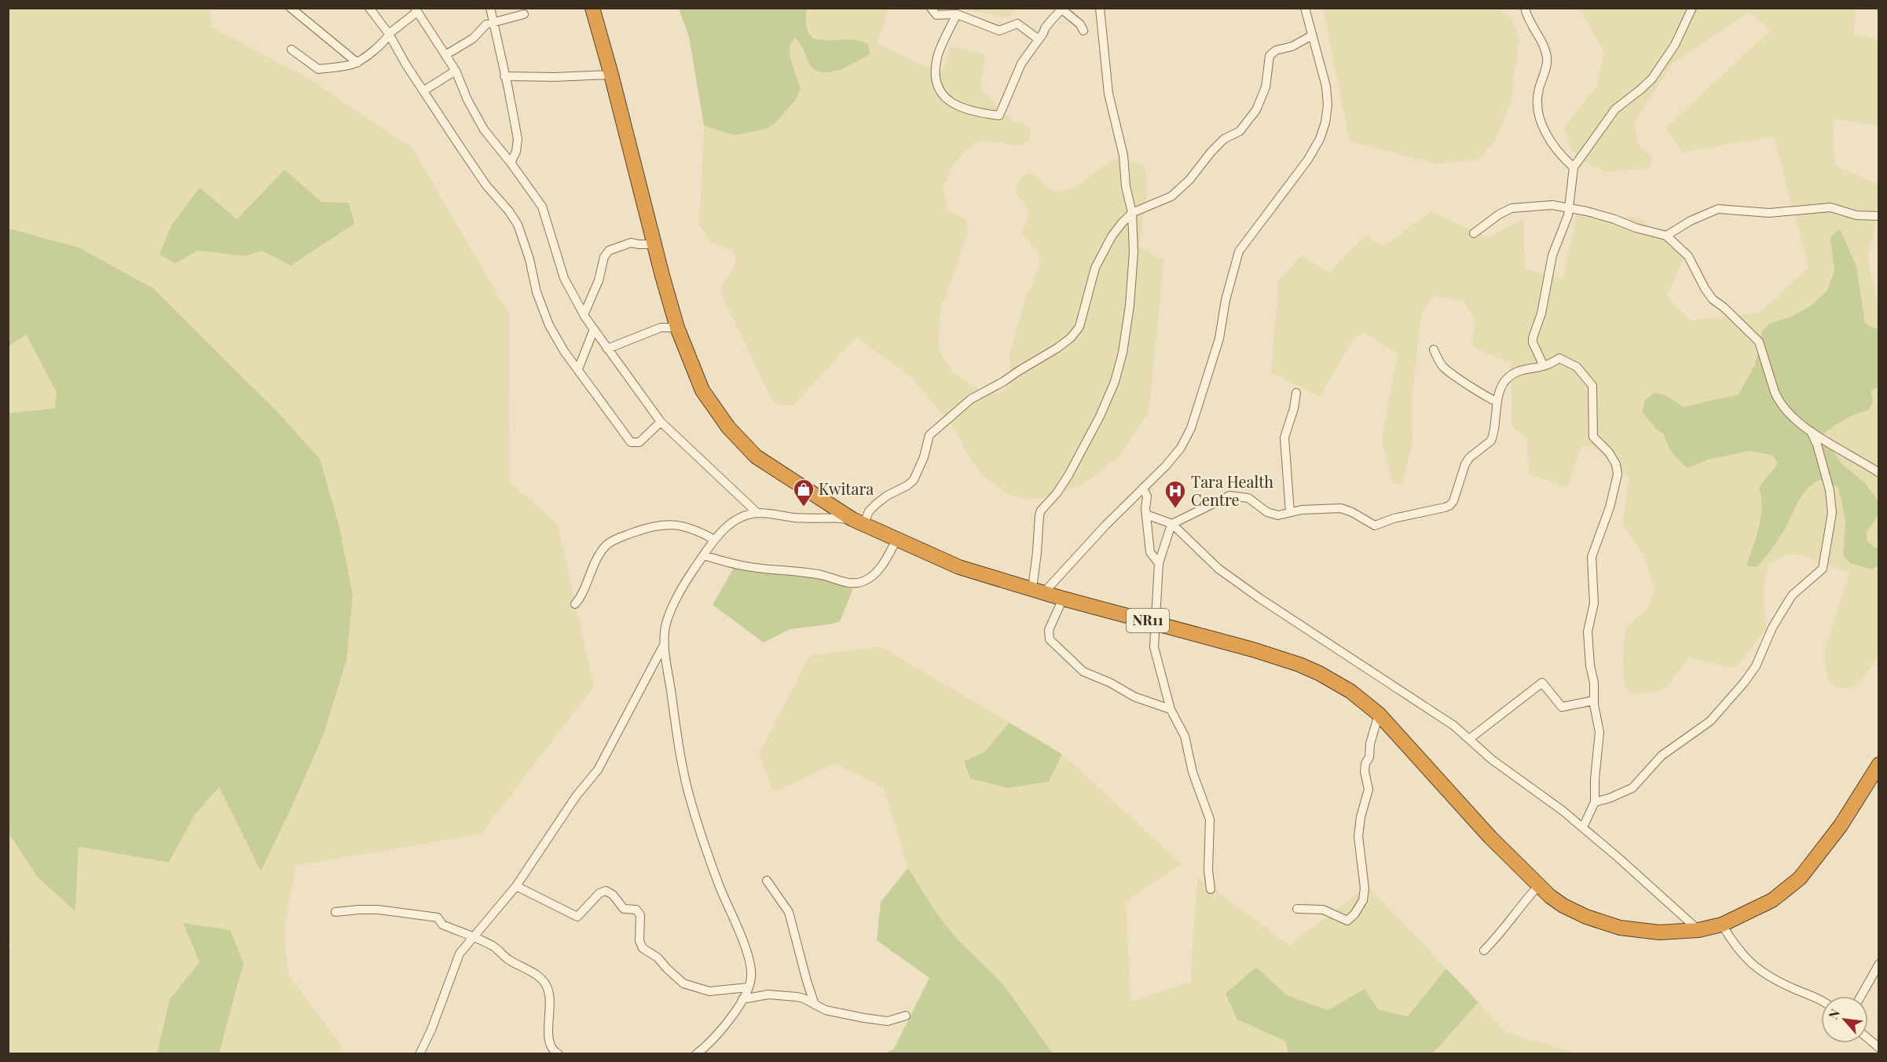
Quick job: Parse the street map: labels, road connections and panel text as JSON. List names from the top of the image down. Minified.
{"streets":{"highway":["NR11"]},"places":{"shop":["Kwitara"],"hospital":["Tara Health Centre"]},"north":"top left"}
